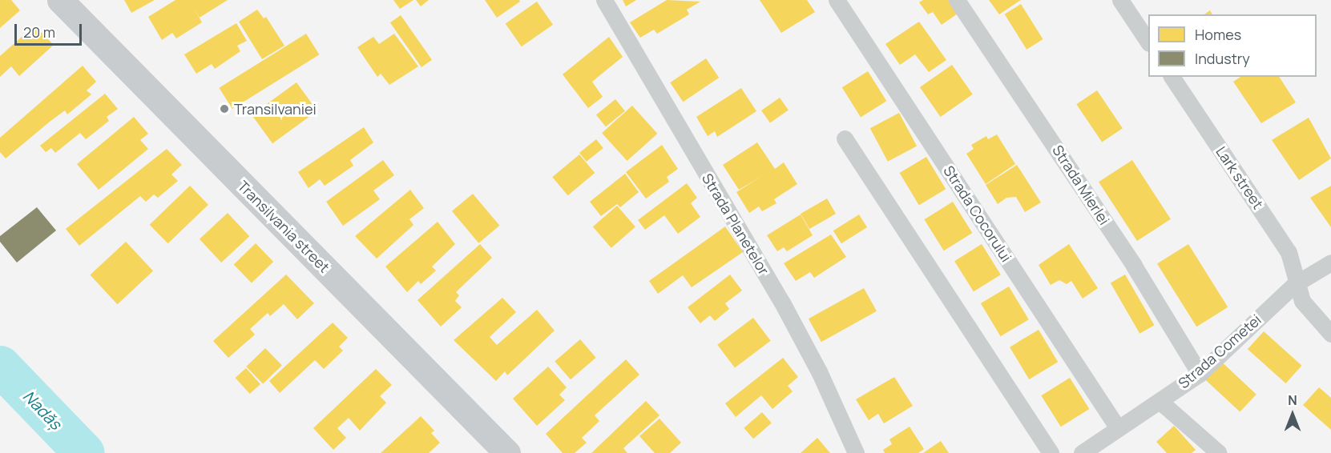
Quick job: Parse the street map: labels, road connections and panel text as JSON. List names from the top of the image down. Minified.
{"streets":{"main road":["Transilvania street"],"street":["Lark street","Strada Mierlei","Strada Cocorului","Strada Planetelor","Strada Cometei"]},"crossings":[["Lark street","Strada Cometei"],["Strada Mierlei","Strada Cometei"],["Strada Cocorului","Strada Cometei"]],"water":["Nadăș"],"places":["Transilvaniei"],"legend":["Homes","Industry"],"scale_bar":"20 m","north":"top"}
